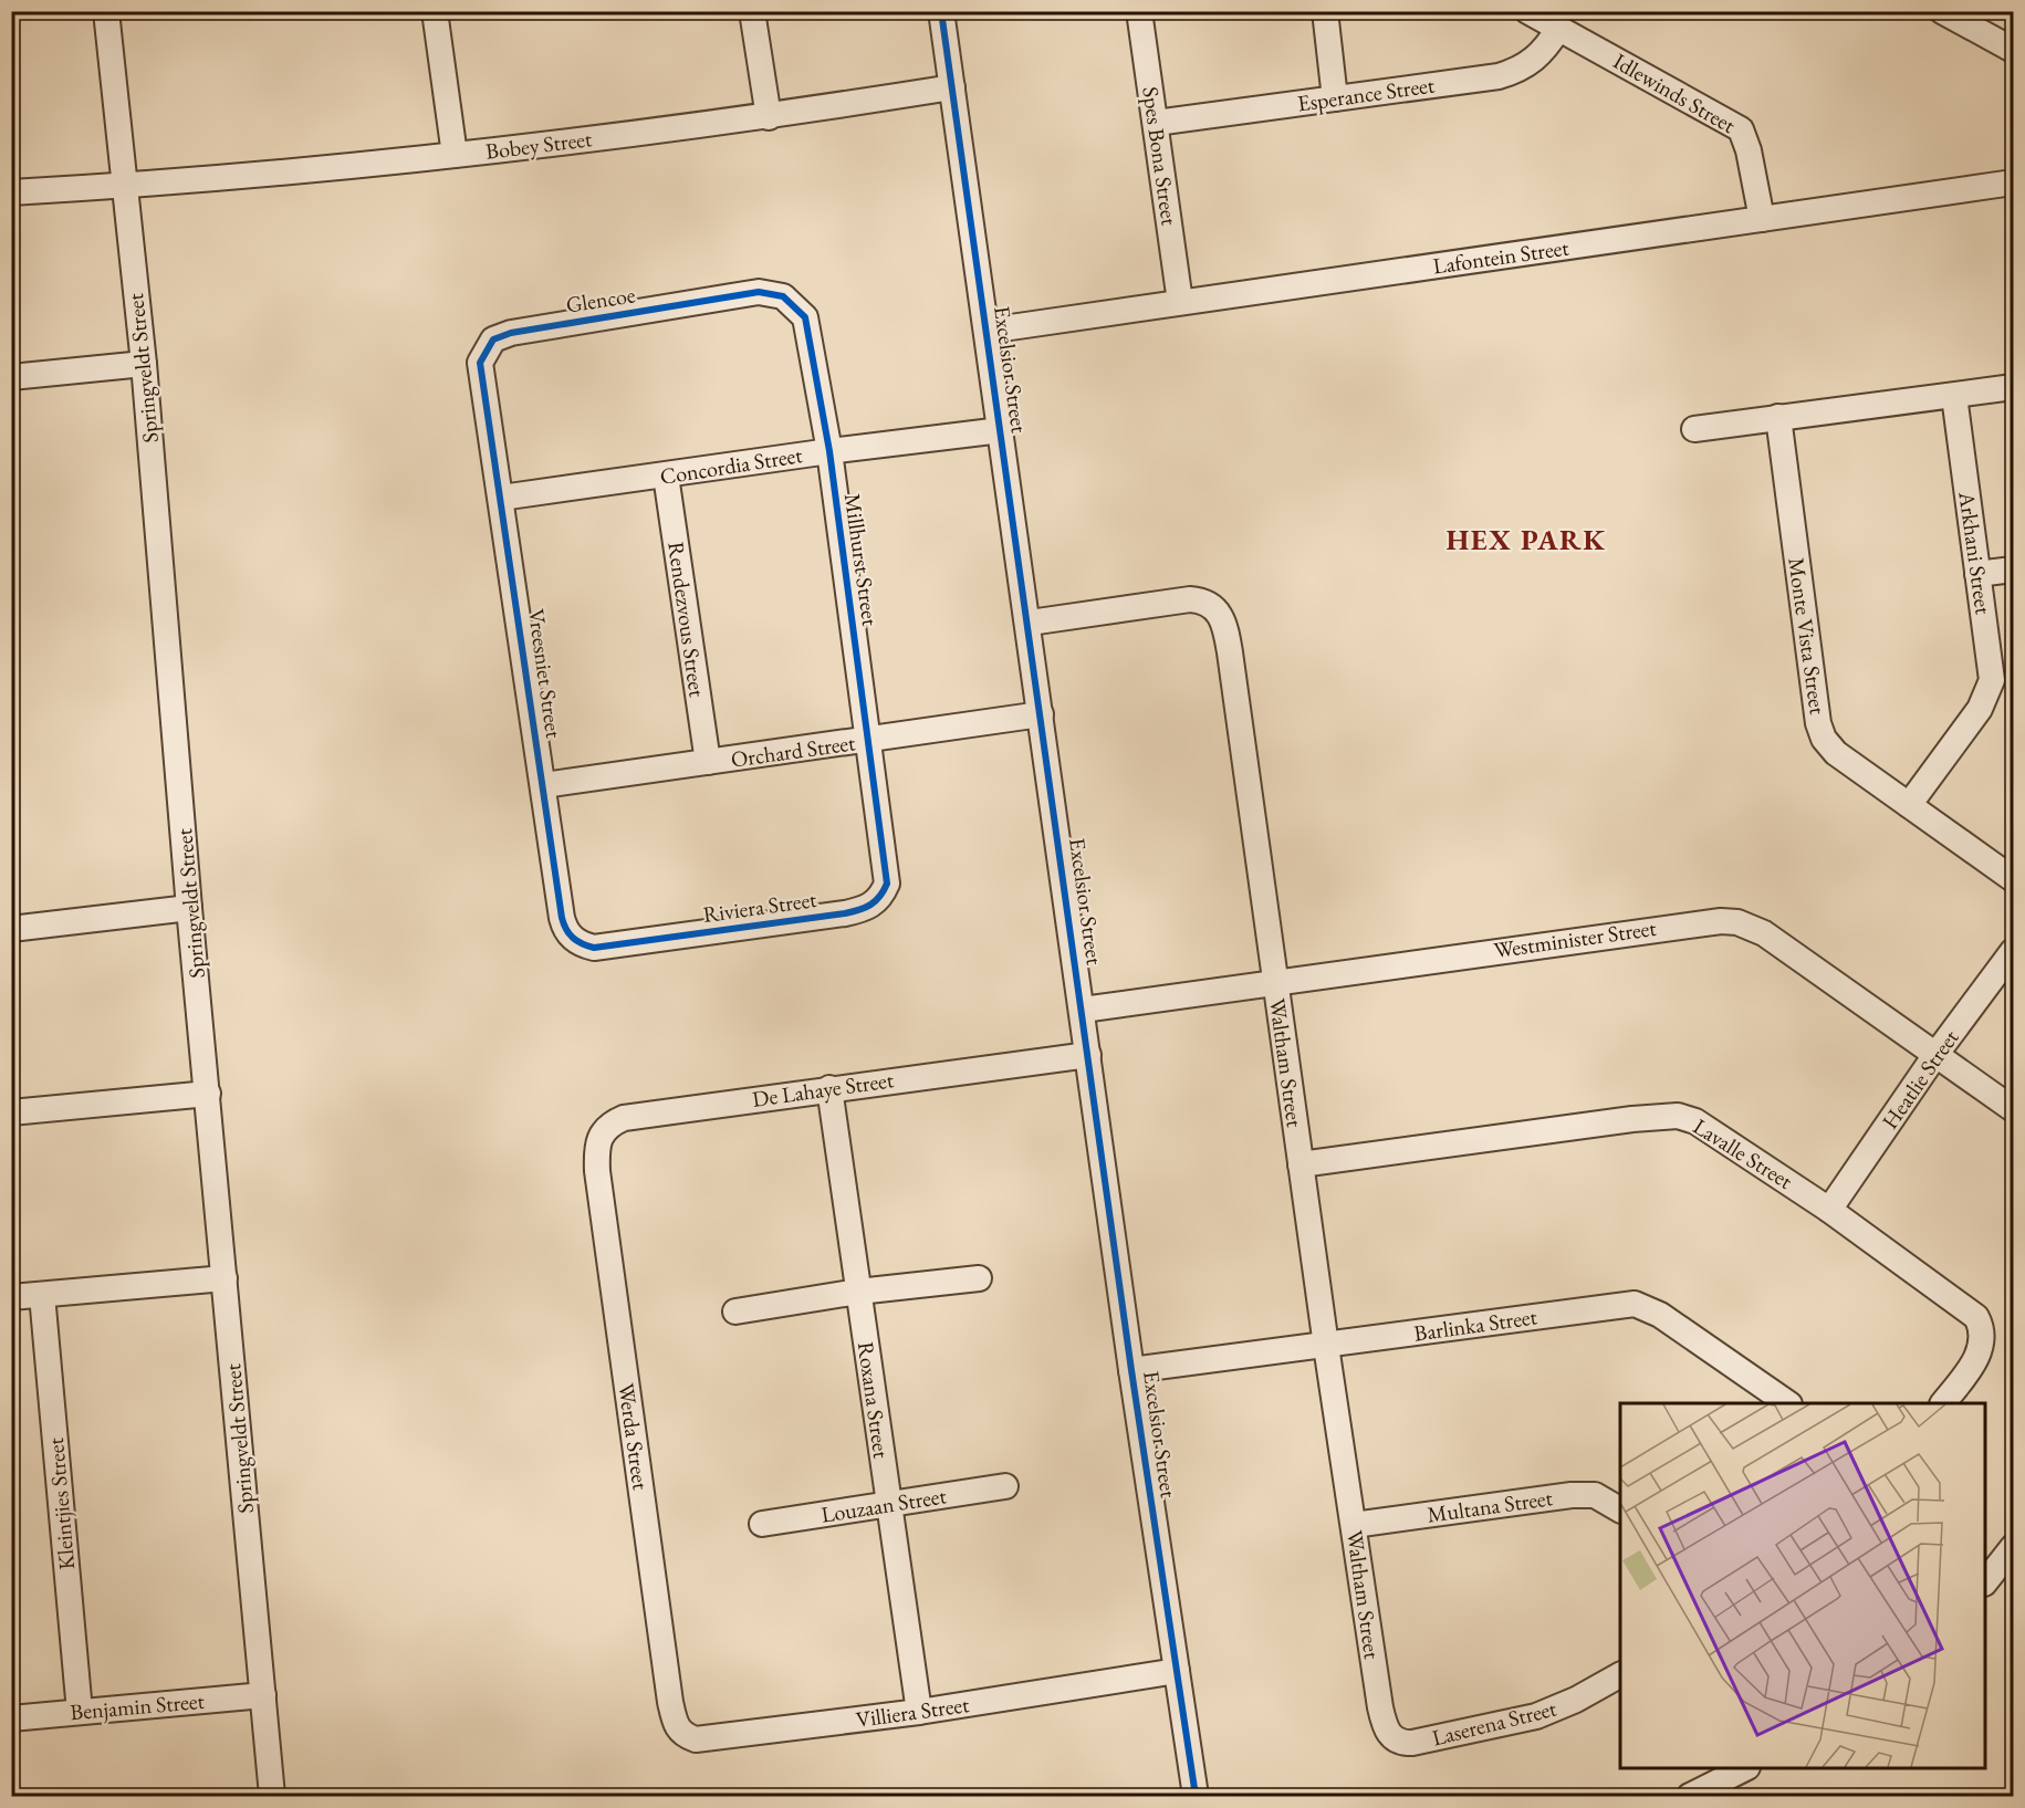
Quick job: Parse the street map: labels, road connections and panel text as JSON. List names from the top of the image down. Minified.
{"streets":{"street":["Idlewinds Street","Esperance Street","Bobey Street","Spes Bona Street","Lafontein Street","Glencoe","Springveldt Street","Excelsior Street","Concordia Street","Arkhani Street","Millhurst Street","Rendezvous Street","Monte Vista Street","Vreesniet Street","Orchard Street","Riviera Street","Westminister Street","Waltham Street","Heatlie Street","De Lahaye Street","Lavalle Street","Barlinka Street","Roxana Street","Werda Street","Kleintjies Street","Louzaan Street","Multana Street","Benjamin Street","Villiera Street","Laserena Street"]},"crossings":[["Idlewinds Street","Esperance Street"],["Idlewinds Street","Lafontein Street"],["Esperance Street","Spes Bona Street"],["Bobey Street","Springveldt Street"],["Bobey Street","Excelsior Street"],["Spes Bona Street","Lafontein Street"],["Lafontein Street","Excelsior Street"],["Glencoe","Millhurst Street"],["Glencoe","Vreesniet Street"],["Springveldt Street","Benjamin Street"],["Excelsior Street","Concordia Street"],["Excelsior Street","Orchard Street"],["Excelsior Street","Westminister Street"],["Excelsior Street","Waltham Street"],["Excelsior Street","De Lahaye Street"],["Excelsior Street","Barlinka Street"],["Excelsior Street","Villiera Street"],["Concordia Street","Millhurst Street"],["Concordia Street","Rendezvous Street"],["Concordia Street","Vreesniet Street"],["Arkhani Street","Monte Vista Street"],["Millhurst Street","Orchard Street"],["Millhurst Street","Riviera Street"],["Rendezvous Street","Orchard Street"],["Vreesniet Street","Orchard Street"],["Vreesniet Street","Riviera Street"],["Westminister Street","Waltham Street"],["Westminister Street","Heatlie Street"],["Waltham Street","Lavalle Street"],["Waltham Street","Barlinka Street"],["Waltham Street","Multana Street"],["Waltham Street","Laserena Street"],["Heatlie Street","Lavalle Street"],["De Lahaye Street","Roxana Street"],["De Lahaye Street","Werda Street"],["Roxana Street","Louzaan Street"],["Roxana Street","Villiera Street"],["Werda Street","Villiera Street"],["Kleintjies Street","Benjamin Street"]],"districts":["HEX PARK"]}
